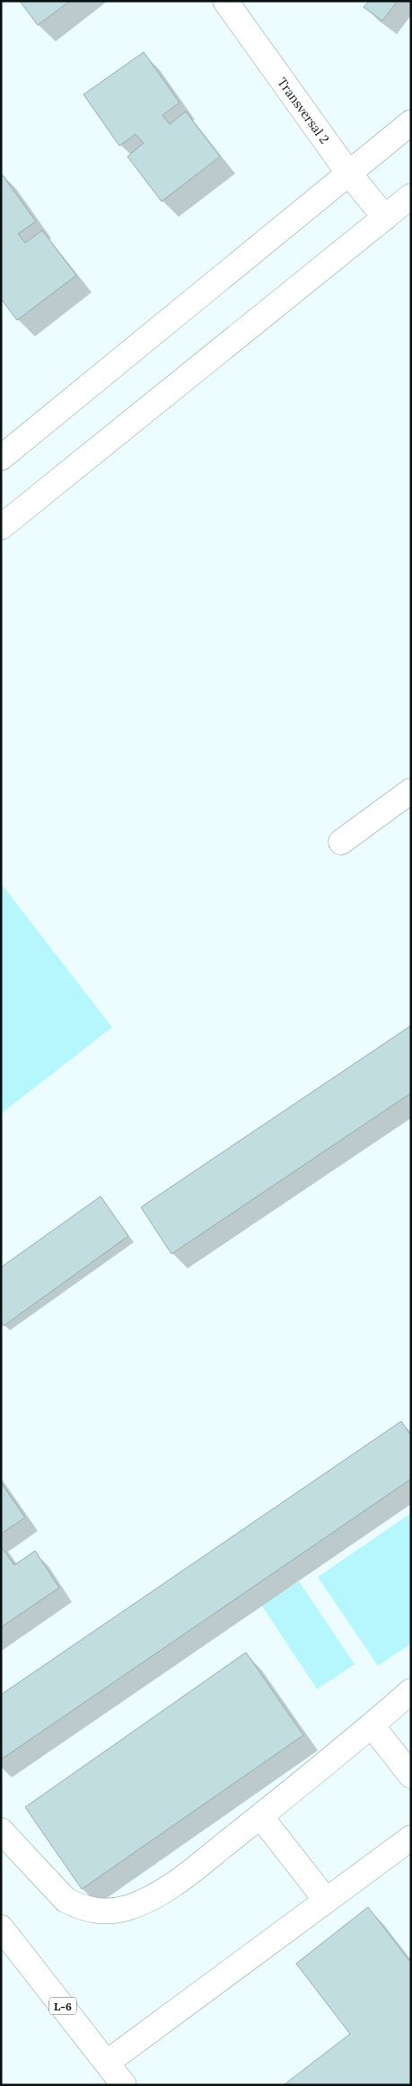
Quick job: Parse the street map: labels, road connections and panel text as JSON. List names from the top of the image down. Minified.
{"streets":{"street":["Transversal 2","L-6"]}}
